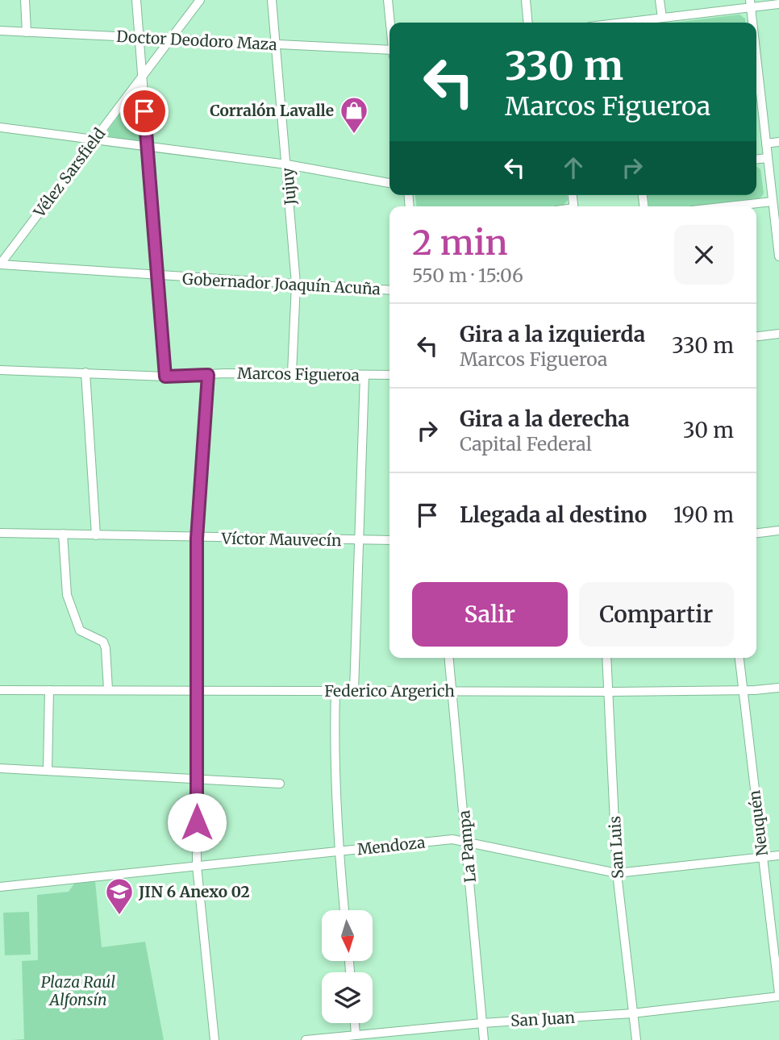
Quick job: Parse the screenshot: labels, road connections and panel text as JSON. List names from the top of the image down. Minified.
{"streets":{"street":["Doctor Deodoro Maza","Vélez Sarsfield","Jujuy","Gobernador Joaquín Acuña","Marcos Figueroa","Víctor Mauvecín","Federico Argerich","Neuquén","Mendoza","La Pampa","San Luis","San Juan"]},"crossings":[["Doctor Deodoro Maza","Vélez Sarsfield"],["Doctor Deodoro Maza","Jujuy"],["Vélez Sarsfield","Gobernador Joaquín Acuña"],["Jujuy","Gobernador Joaquín Acuña"],["Jujuy","Marcos Figueroa"],["Federico Argerich","Neuquén"],["Federico Argerich","La Pampa"],["Federico Argerich","San Luis"],["Neuquén","Mendoza"],["Neuquén","San Juan"],["Mendoza","La Pampa"],["Mendoza","San Luis"],["La Pampa","San Juan"],["San Luis","San Juan"]],"parks":["Plaza Raúl Alfonsín"],"places":{"shop":["Corralón Lavalle"],"school or university":["JIN 6 Anexo 02"]},"north":"bottom","page":{"turn":["330 m","Marcos Figueroa"],"heading":["2 min","550 m · 15:06"],"list":[{"name":"Gira a la izquierda","note":"Marcos Figueroa","value":"330 m"},{"name":"Gira a la derecha","note":"Capital Federal","value":"30 m"},{"name":"Llegada al destino","value":"190 m"}],"buttons":["Salir","Compartir"]}}
